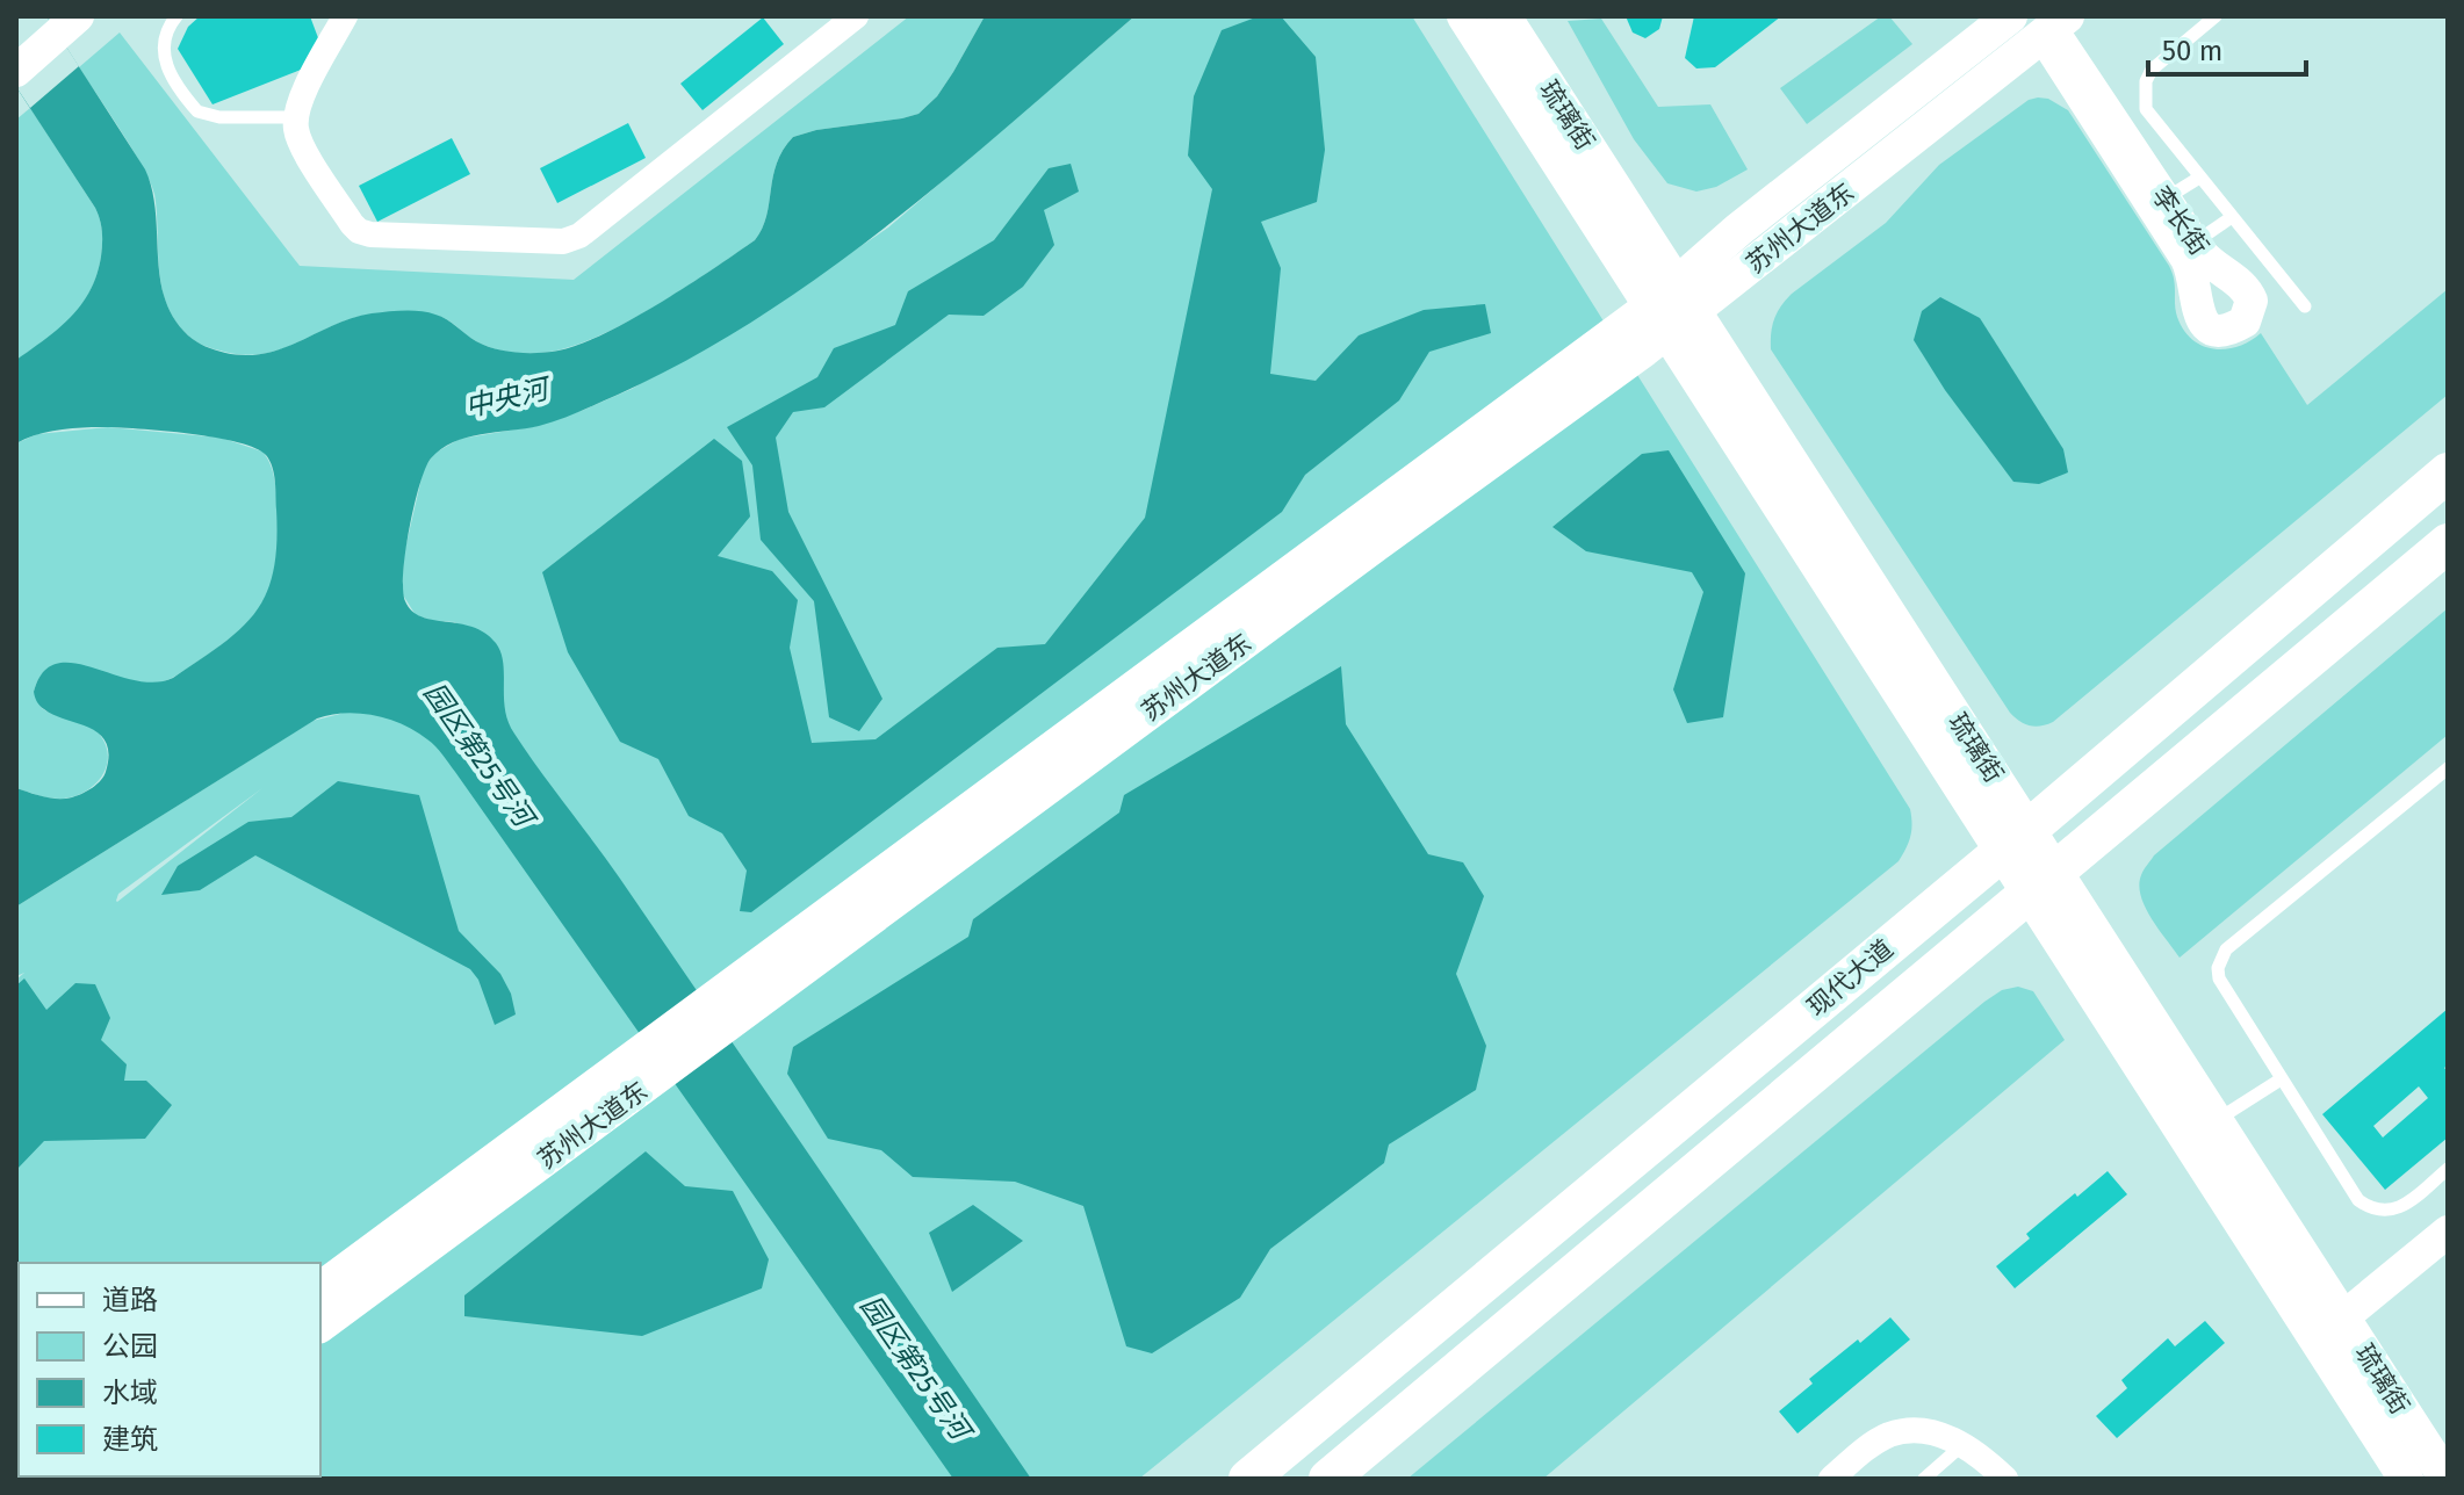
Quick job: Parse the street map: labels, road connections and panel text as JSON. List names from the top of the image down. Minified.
{"streets":{"main road":["琉璃街","苏州大道东","现代大道"],"street":["李长街"]},"crossings":[["琉璃街","苏州大道东"],["琉璃街","现代大道"],["李长街","苏州大道东"]],"water":["中央河","园区第25号河"],"legend":["道路","公园","水域","建筑"],"scale_bar":"50 m"}
